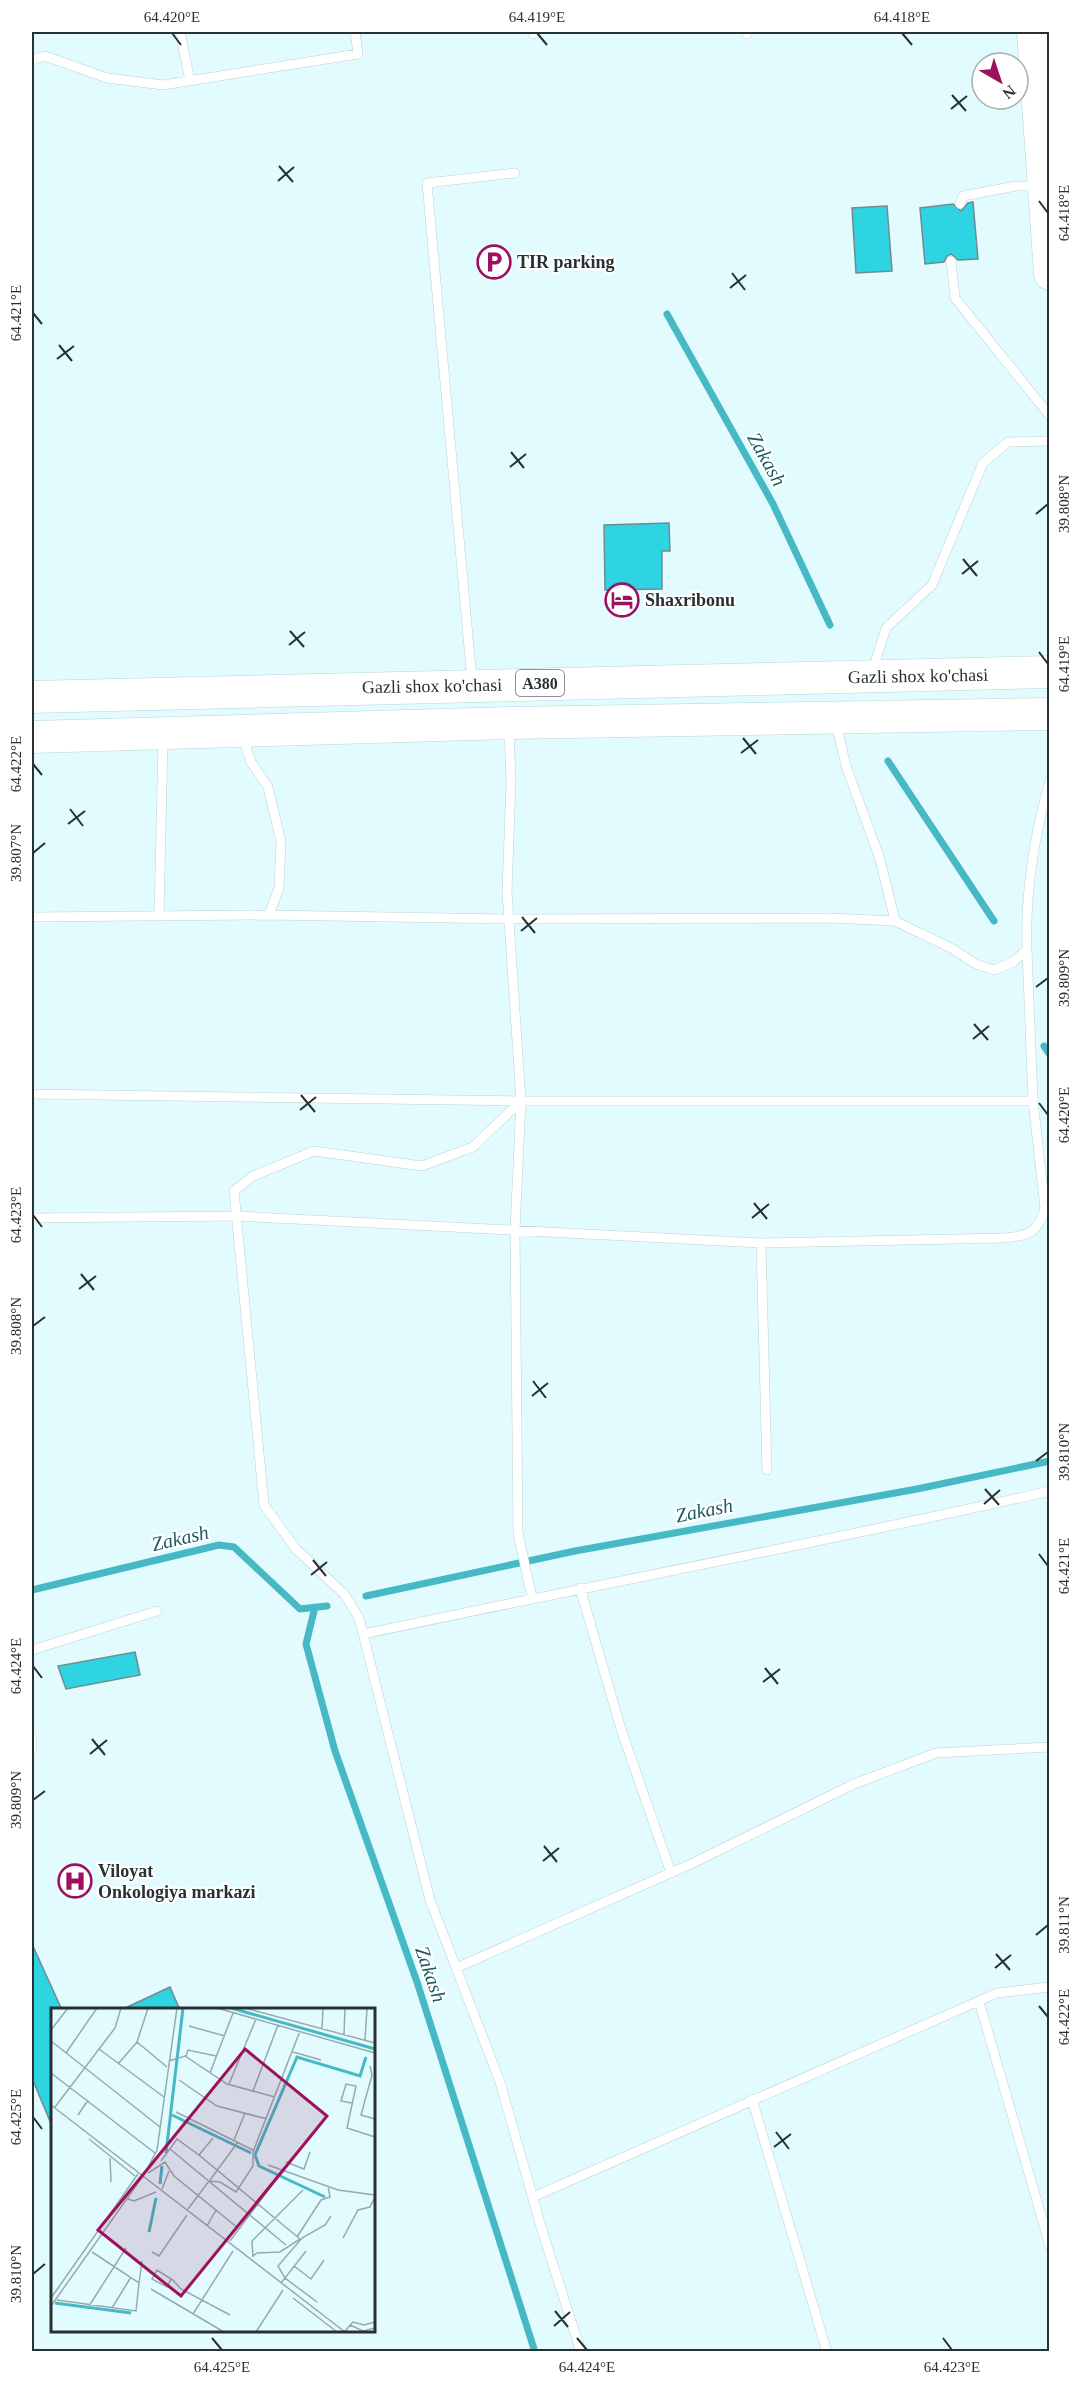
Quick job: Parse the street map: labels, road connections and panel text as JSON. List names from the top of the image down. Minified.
{"streets":{"highway":["Gazli shox ko'chasi","A380"]},"water":["Zakash"],"places":{"parking":["TIR parking"],"hotel":["Shaxribonu"],"hospital":["Viloyat Onkologiya markazi"]},"north":"bottom right","coordinates":["64.420°E","64.419°E","64.418°E","64.421°E","39.808°N","64.422°E","39.807°N","39.809°N","64.423°E","39.810°N","64.424°E","39.811°N","64.425°E"]}
